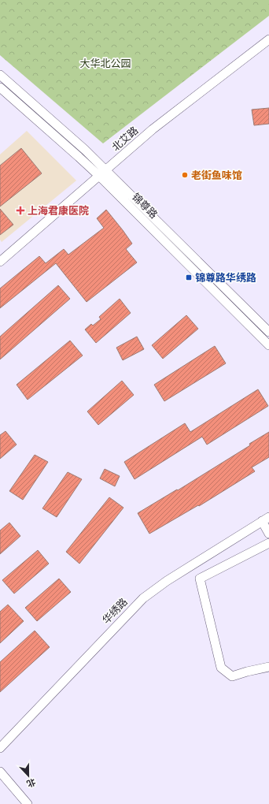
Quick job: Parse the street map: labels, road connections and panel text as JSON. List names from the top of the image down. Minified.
{"streets":{"street":["北艾路","锦尊路","华绣路"]},"crossings":[["北艾路","锦尊路"]],"parks":["大华北公园"],"places":{"other":["老街鱼味馆"],"health":["上海君康医院"],"transit":["锦尊路华绣路"]},"north":"bottom"}
